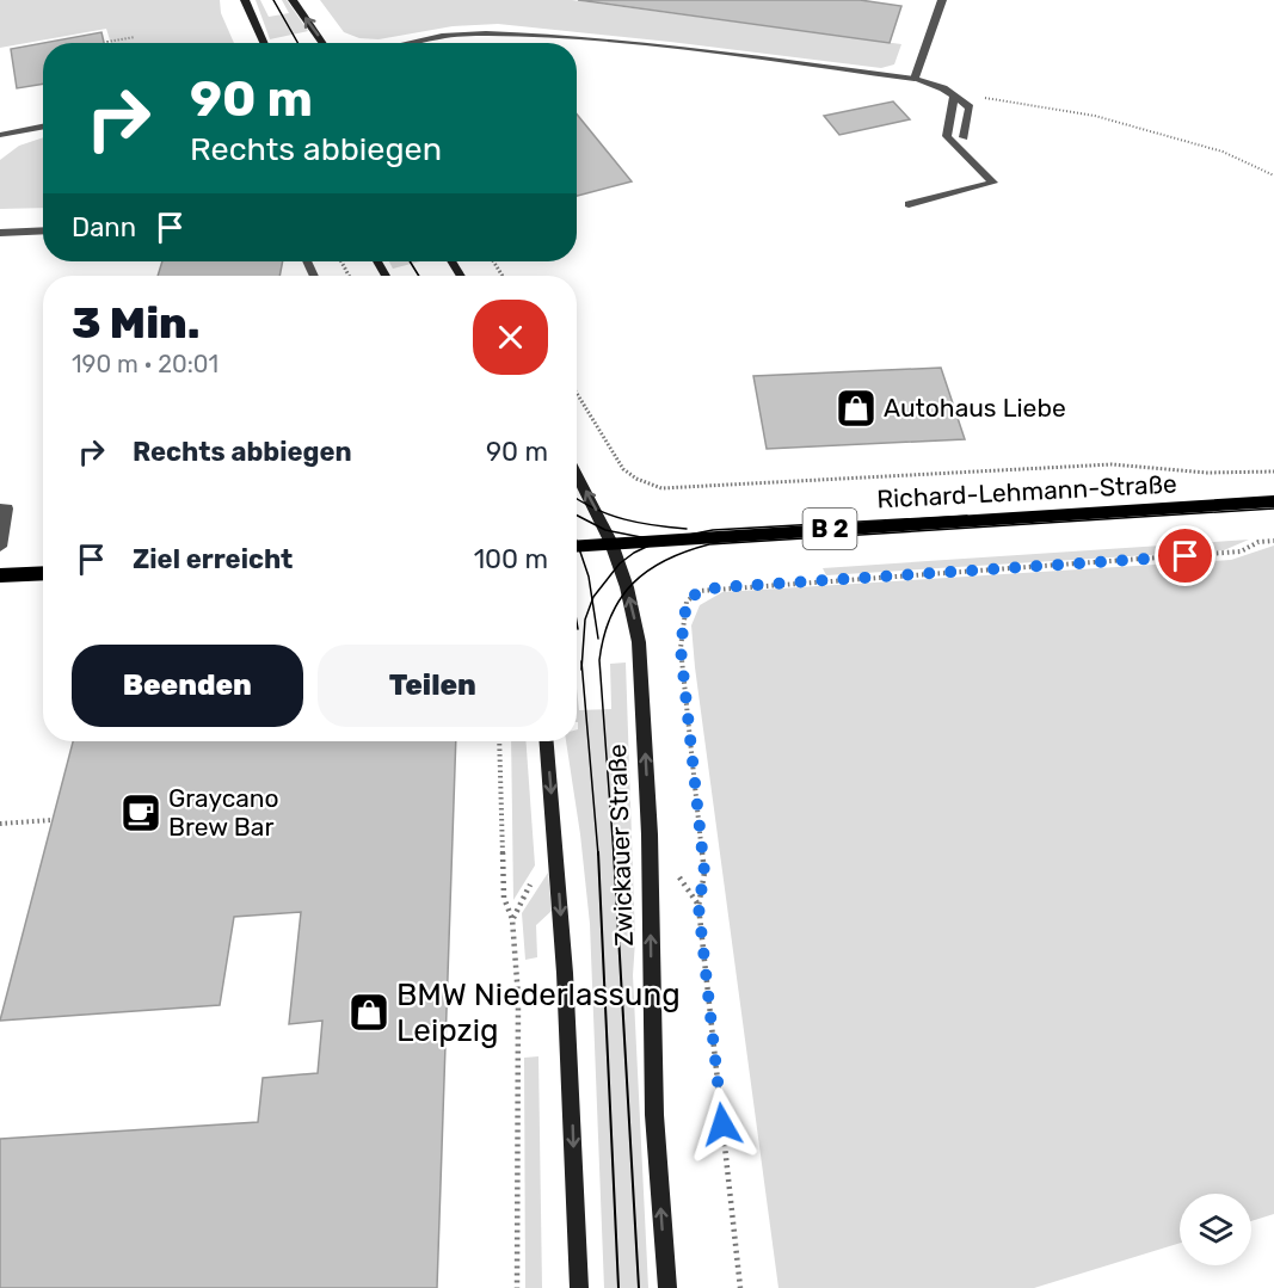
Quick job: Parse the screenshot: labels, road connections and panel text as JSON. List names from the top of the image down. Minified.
{"streets":{"main road":["Richard-Lehmann-Straße","B 2","Zwickauer Straße"]},"crossings":[["Richard-Lehmann-Straße","Zwickauer Straße"]],"places":{"shop":["Autohaus Liebe","BMW Niederlassung Leipzig"],"cafe":["Graycano Brew Bar"]},"page":{"turn":["90 m","Rechts abbiegen"],"then":"Dann","heading":["3 Min.","190 m · 20:01"],"list":[{"name":"Rechts abbiegen","value":"90 m"},{"name":"Ziel erreicht","value":"100 m"}],"buttons":["Beenden","Teilen"]}}
